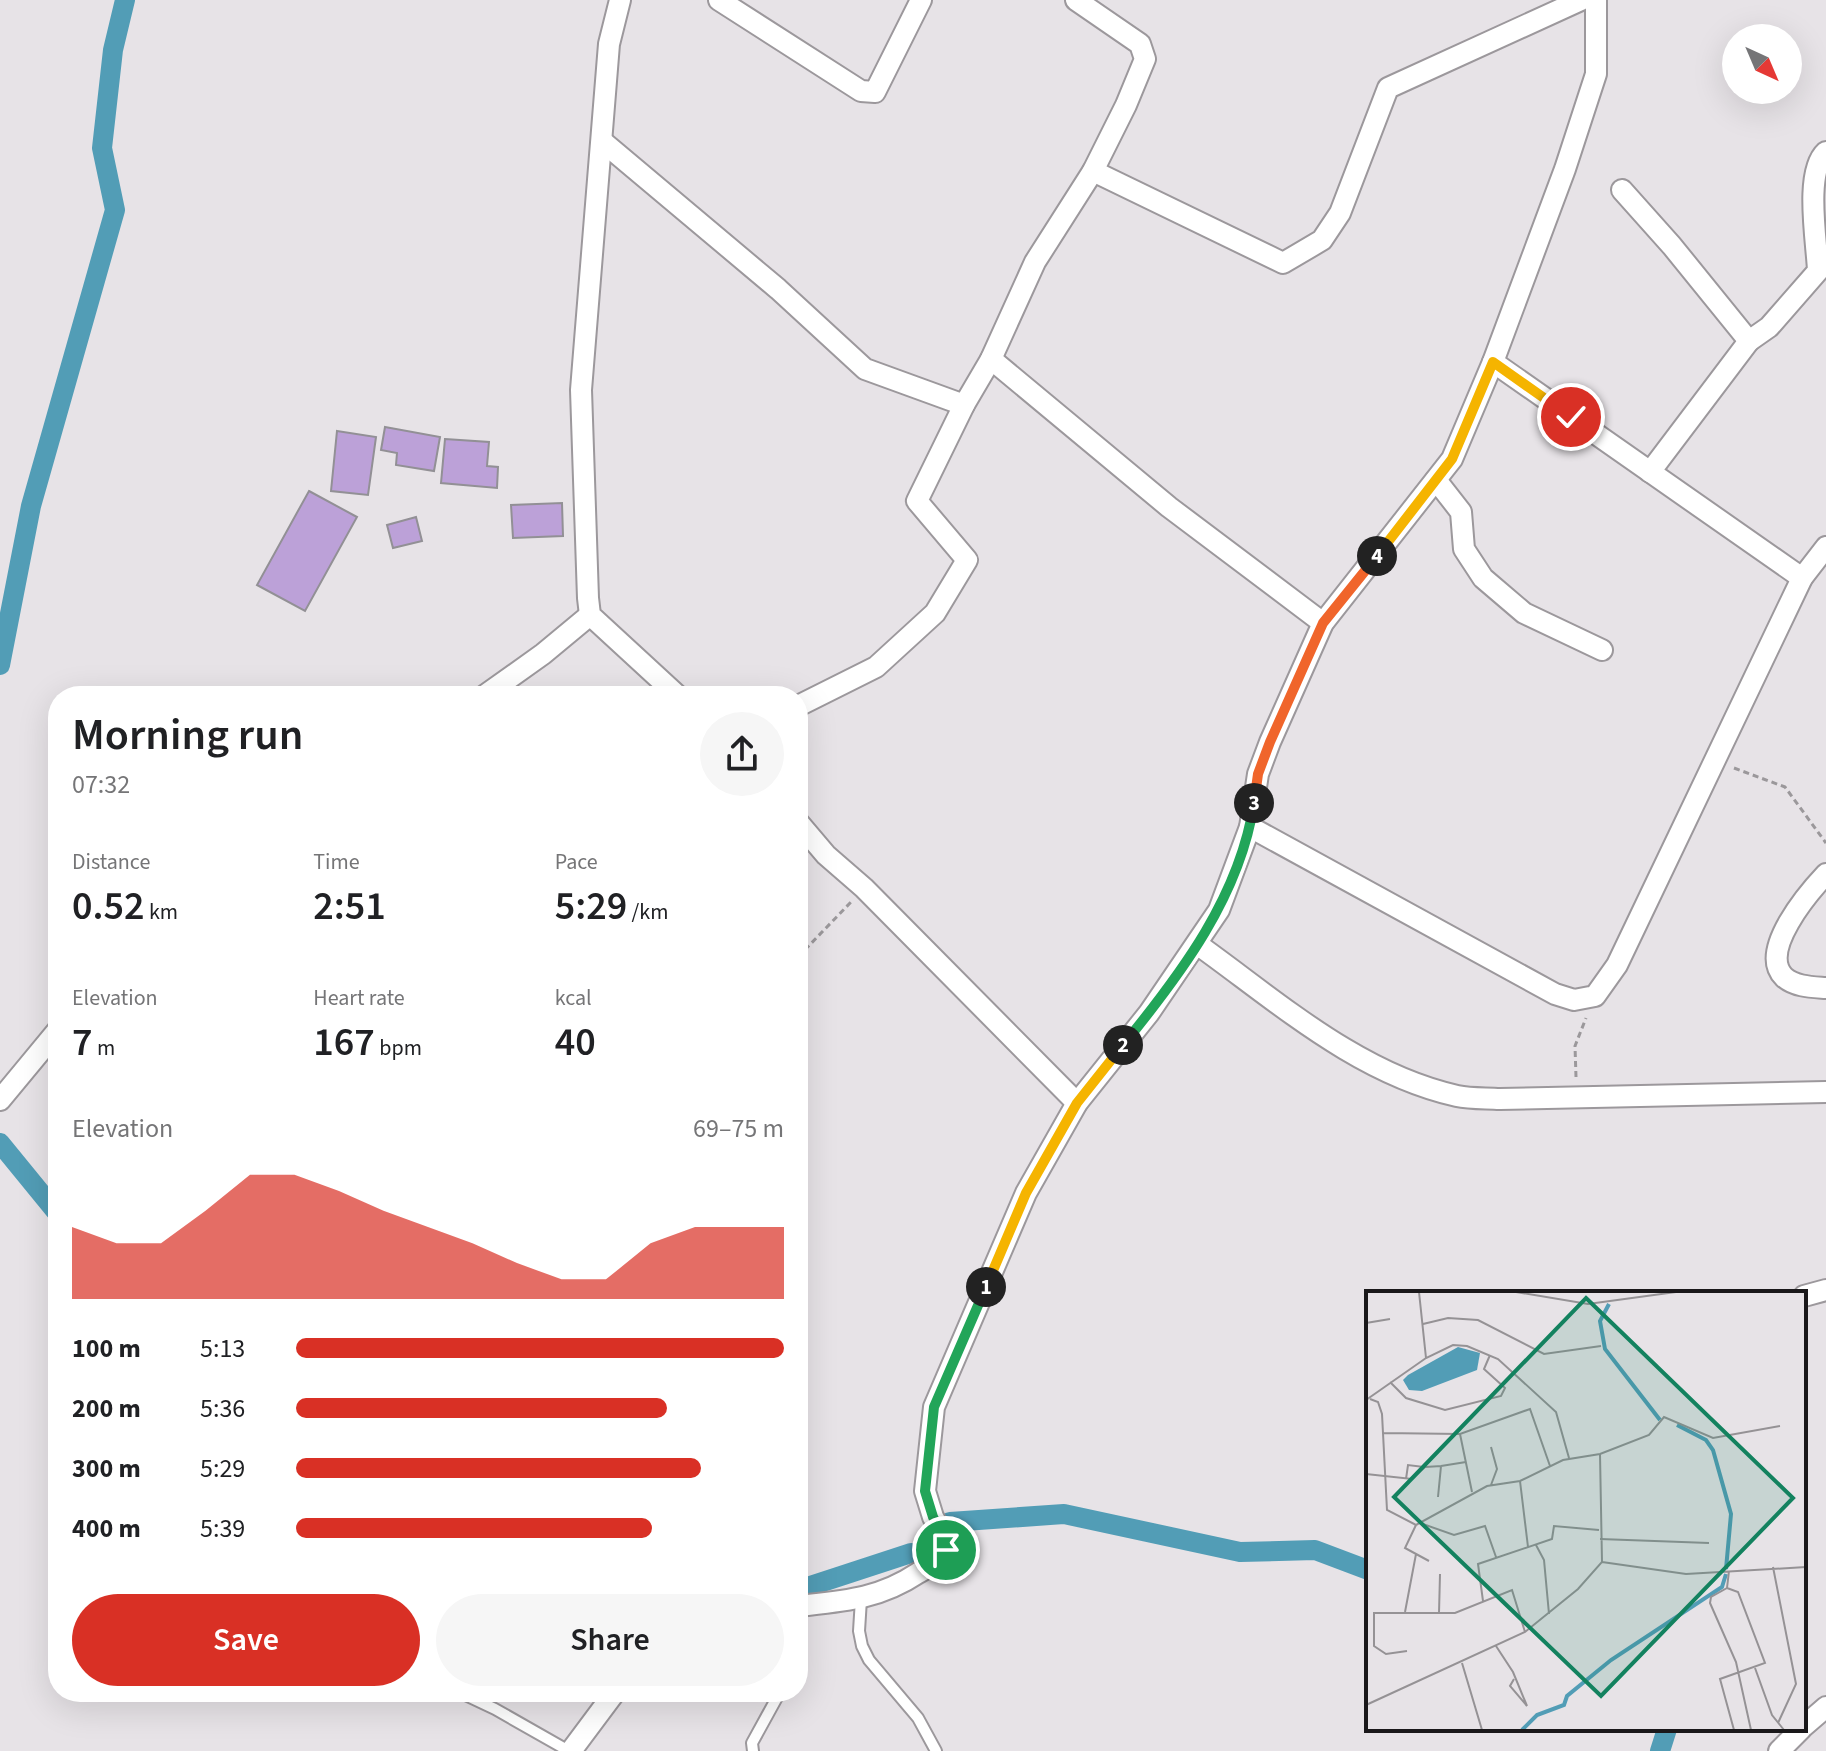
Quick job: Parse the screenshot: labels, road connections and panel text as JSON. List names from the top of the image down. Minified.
{"north":"bottom right","page":{"pins":["4","3","2","1"],"heading":["Morning run","07:32"],"stats":[["Distance","0.52 km"],["Time","2:51"],["Pace","5:29 /km"],["Elevation","7 m"],["Heart rate","167 bpm"],["kcal","40"]],"chart":["Elevation","69–75 m"],"list":[{"name":"100 m","note":"5:13"},{"name":"200 m","note":"5:36"},{"name":"300 m","note":"5:29"},{"name":"400 m","note":"5:39"}],"buttons":["Save","Share"]}}
